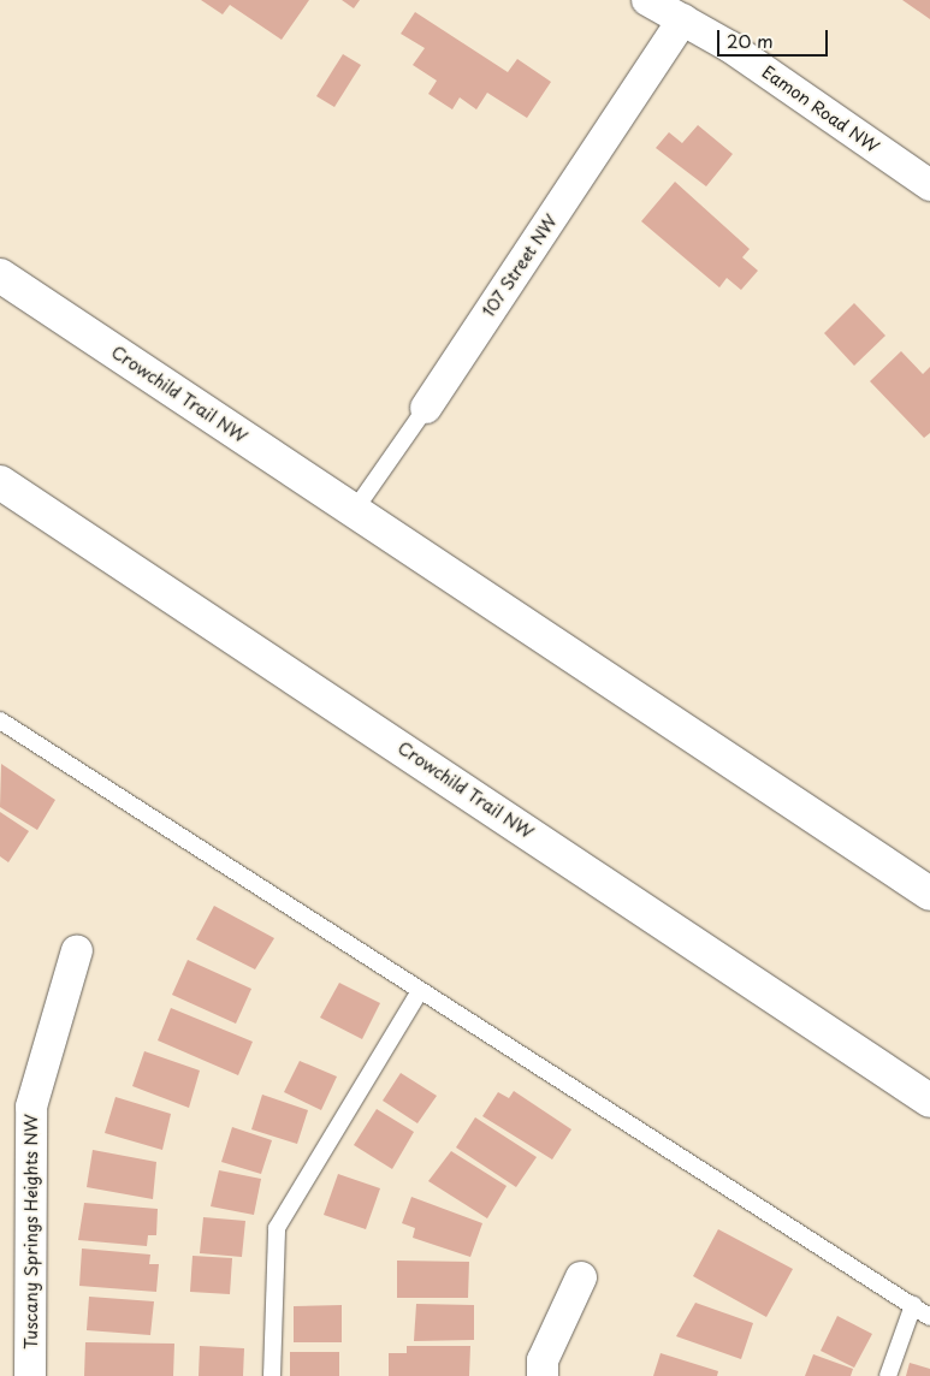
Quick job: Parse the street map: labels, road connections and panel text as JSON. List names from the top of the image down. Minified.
{"streets":{"highway":["Crowchild Trail NW"],"street":["Eamon Road NW","107 Street NW","Tuscany Springs Heights NW"]},"crossings":[["Eamon Road NW","107 Street NW"],["107 Street NW","Crowchild Trail NW"]],"scale_bar":"20 m"}
